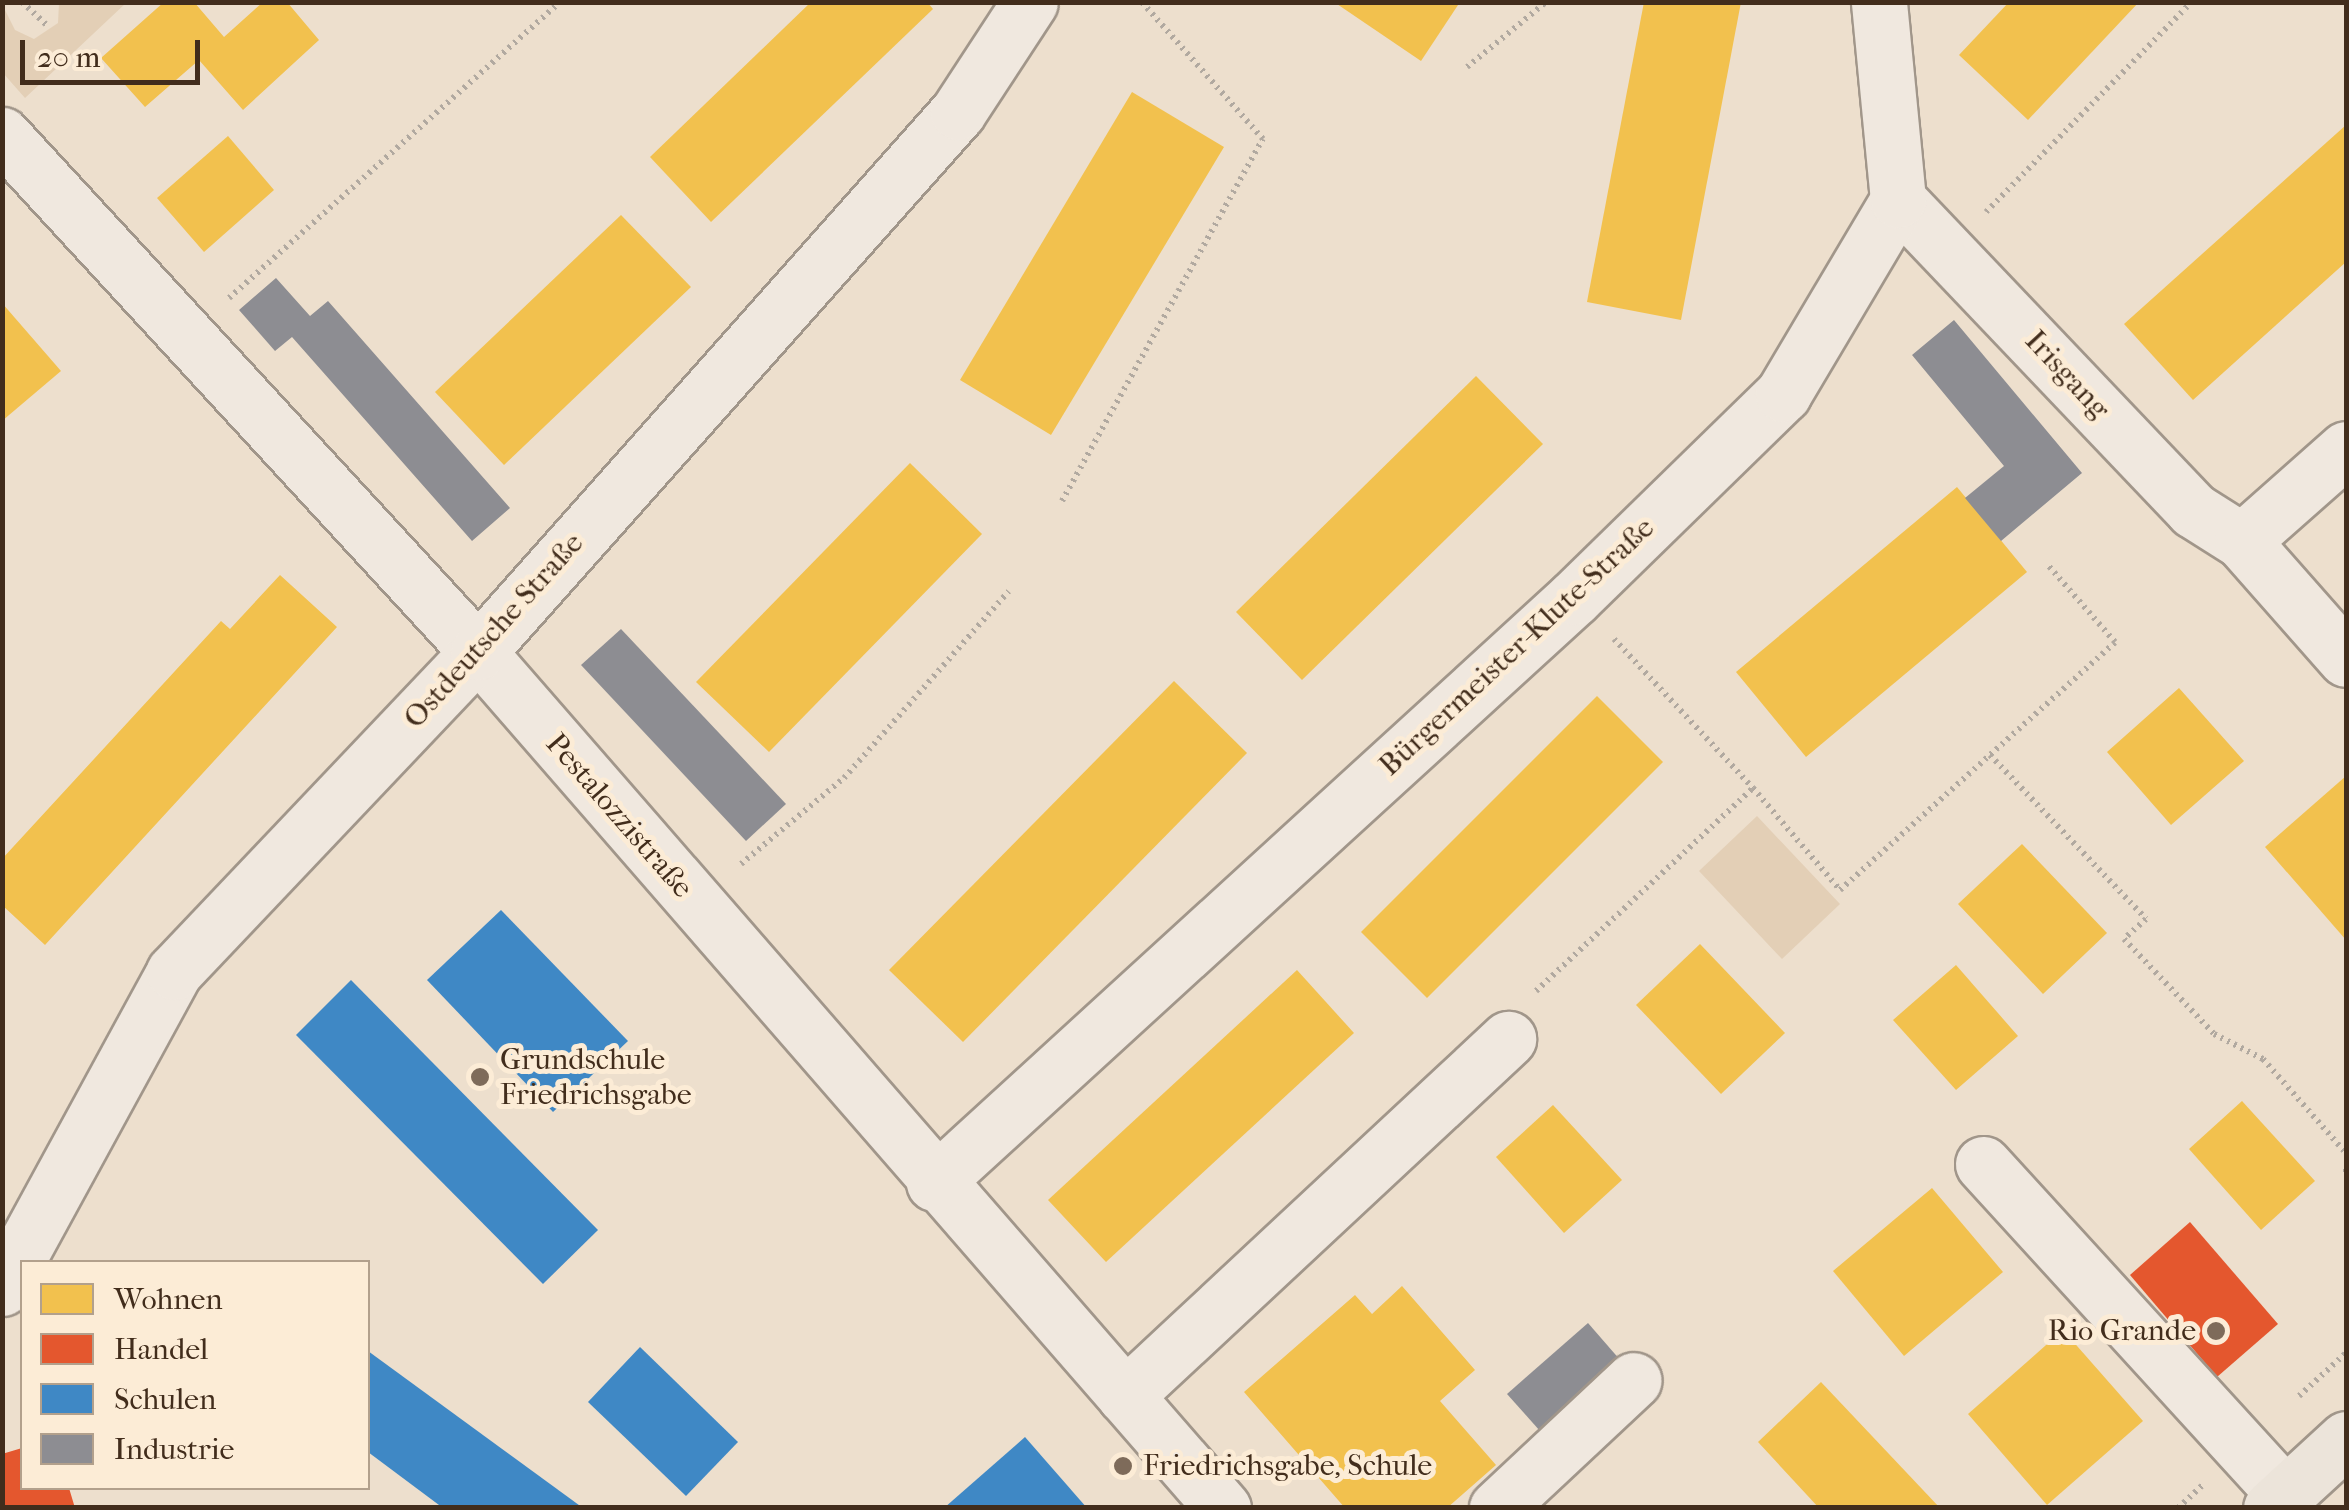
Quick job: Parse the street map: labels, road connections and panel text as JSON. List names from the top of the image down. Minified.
{"streets":{"street":["Irisgang","Ostdeutsche Straße","Bürgermeister-Klute-Straße","Pestalozzistraße"]},"crossings":[["Irisgang","Bürgermeister-Klute-Straße"],["Ostdeutsche Straße","Pestalozzistraße"],["Bürgermeister-Klute-Straße","Pestalozzistraße"]],"places":["Grundschule Friedrichsgabe","Rio Grande","Friedrichsgabe, Schule"],"legend":["Wohnen","Handel","Schulen","Industrie"],"scale_bar":"20 m"}
